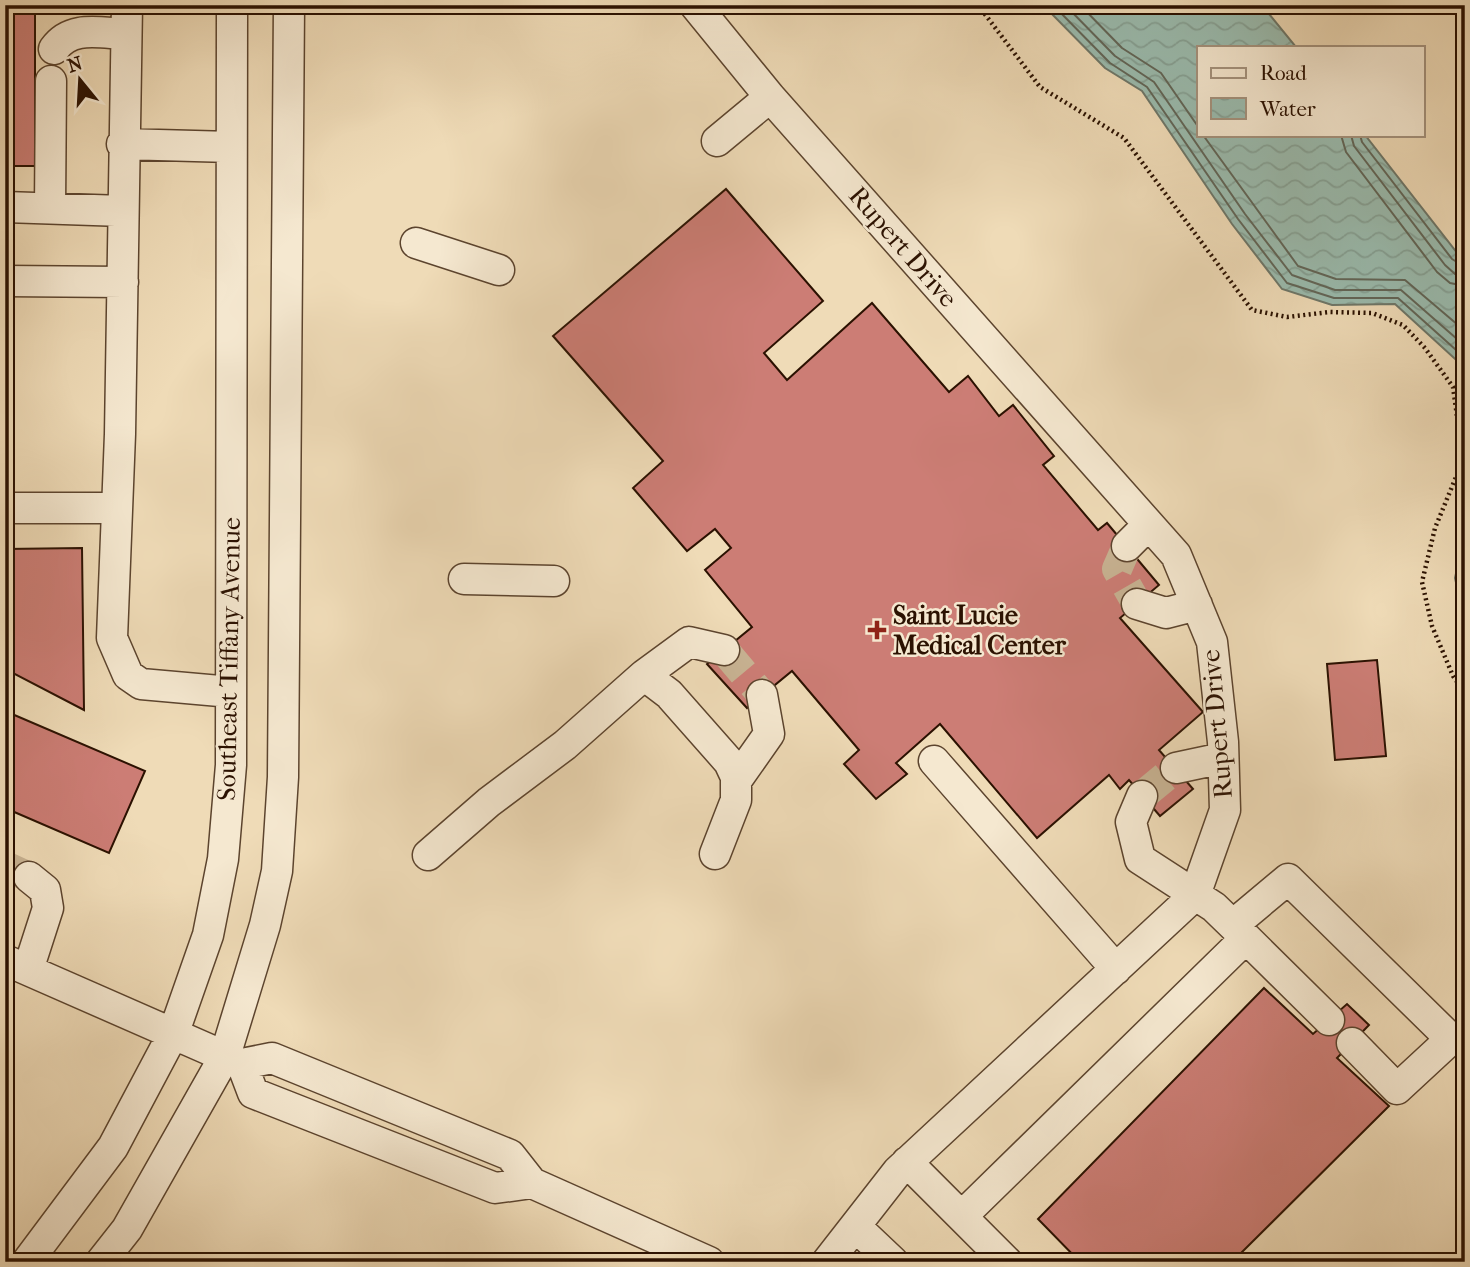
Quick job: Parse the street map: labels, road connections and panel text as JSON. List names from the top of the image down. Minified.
{"streets":{"street":["Rupert Drive","Southeast Tiffany Avenue"]},"places":{"health":["Saint Lucie Medical Center"]},"legend":["Road","Water"],"north":"top"}
